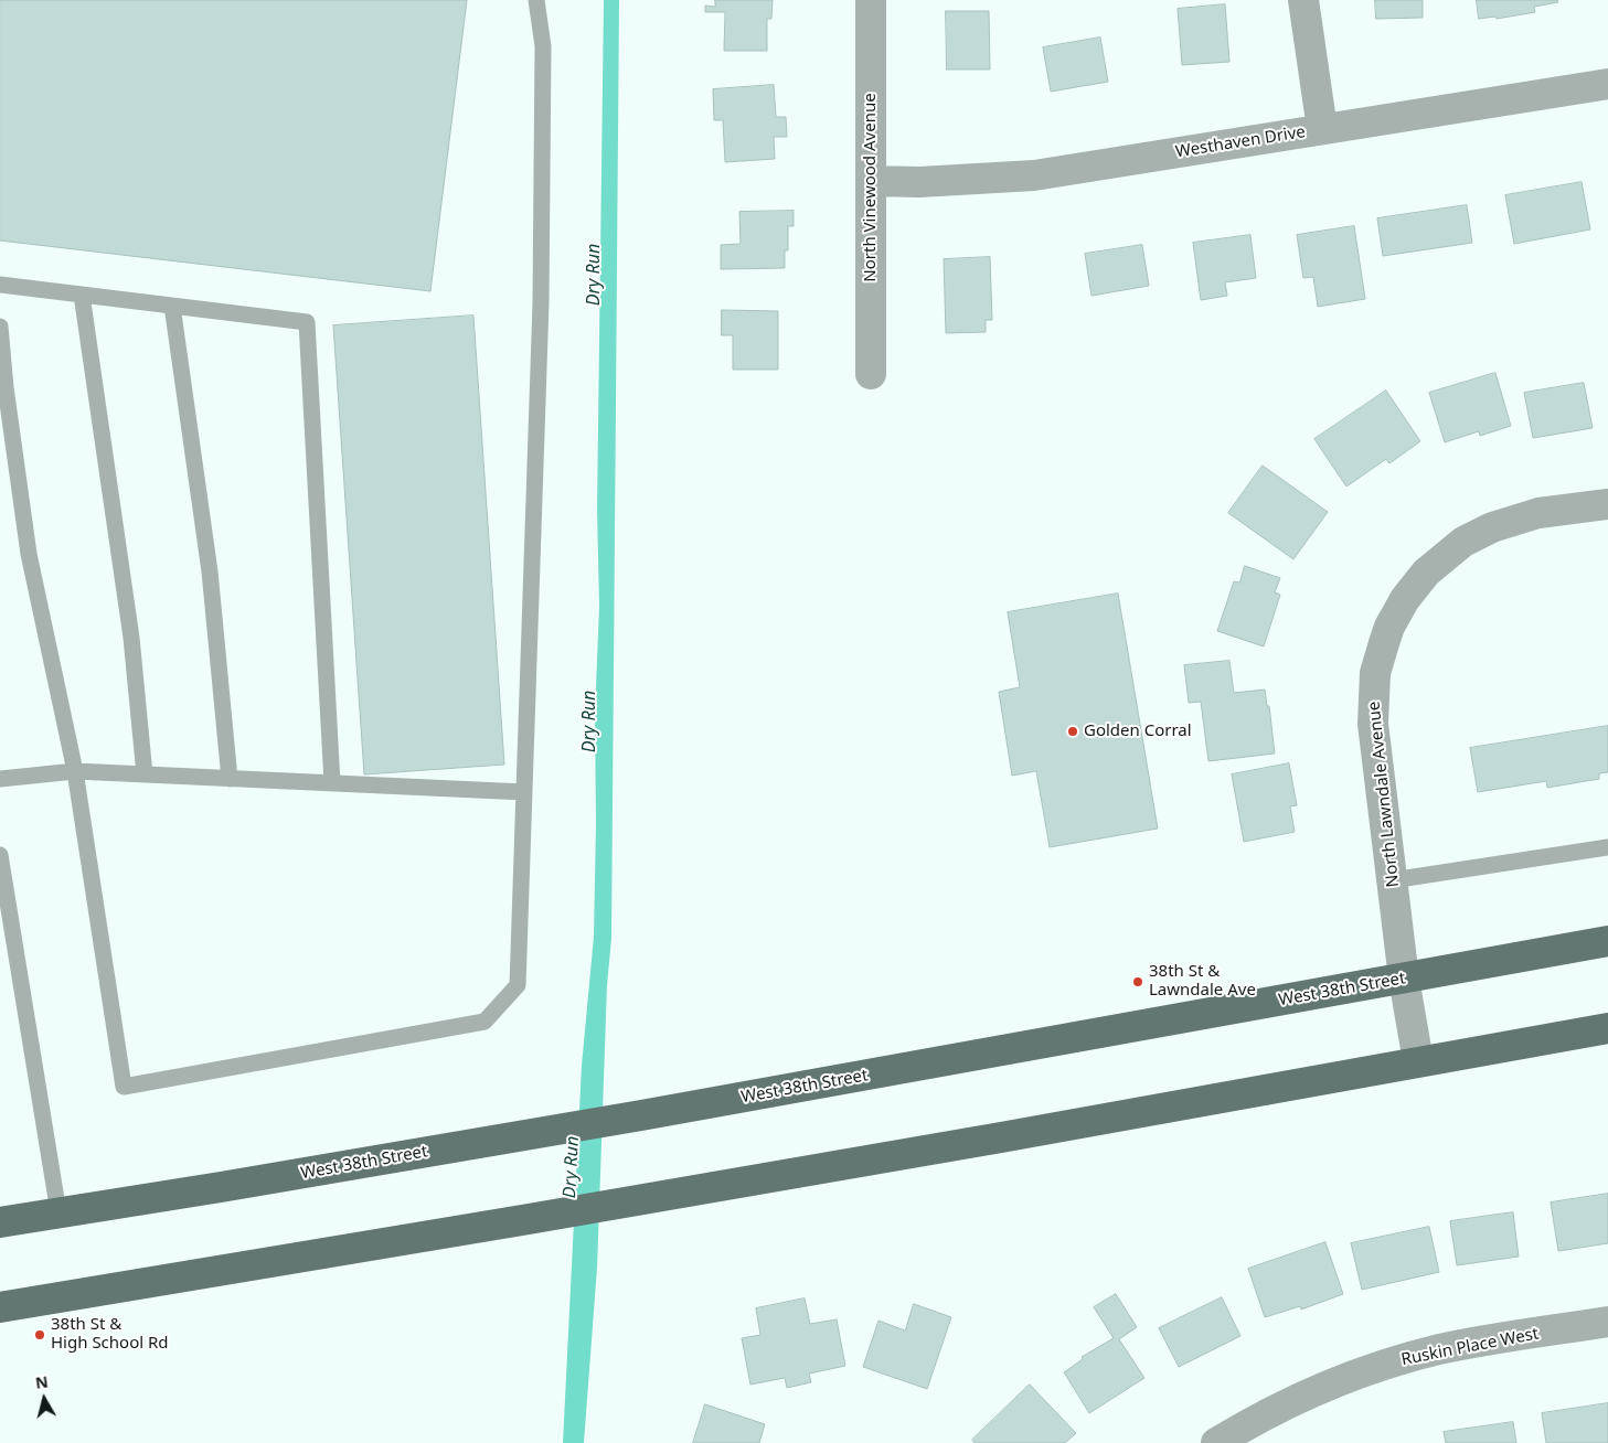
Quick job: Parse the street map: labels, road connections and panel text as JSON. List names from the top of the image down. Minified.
{"streets":{"main road":["West 38th Street"],"street":["Westhaven Drive","North Vinewood Avenue","North Lawndale Avenue","Ruskin Place West"]},"crossings":[["Westhaven Drive","North Vinewood Avenue"],["North Lawndale Avenue","West 38th Street"]],"water":["Dry Run"],"places":["Golden Corral","38th St & Lawndale Ave","38th St & High School Rd"],"north":"top"}
